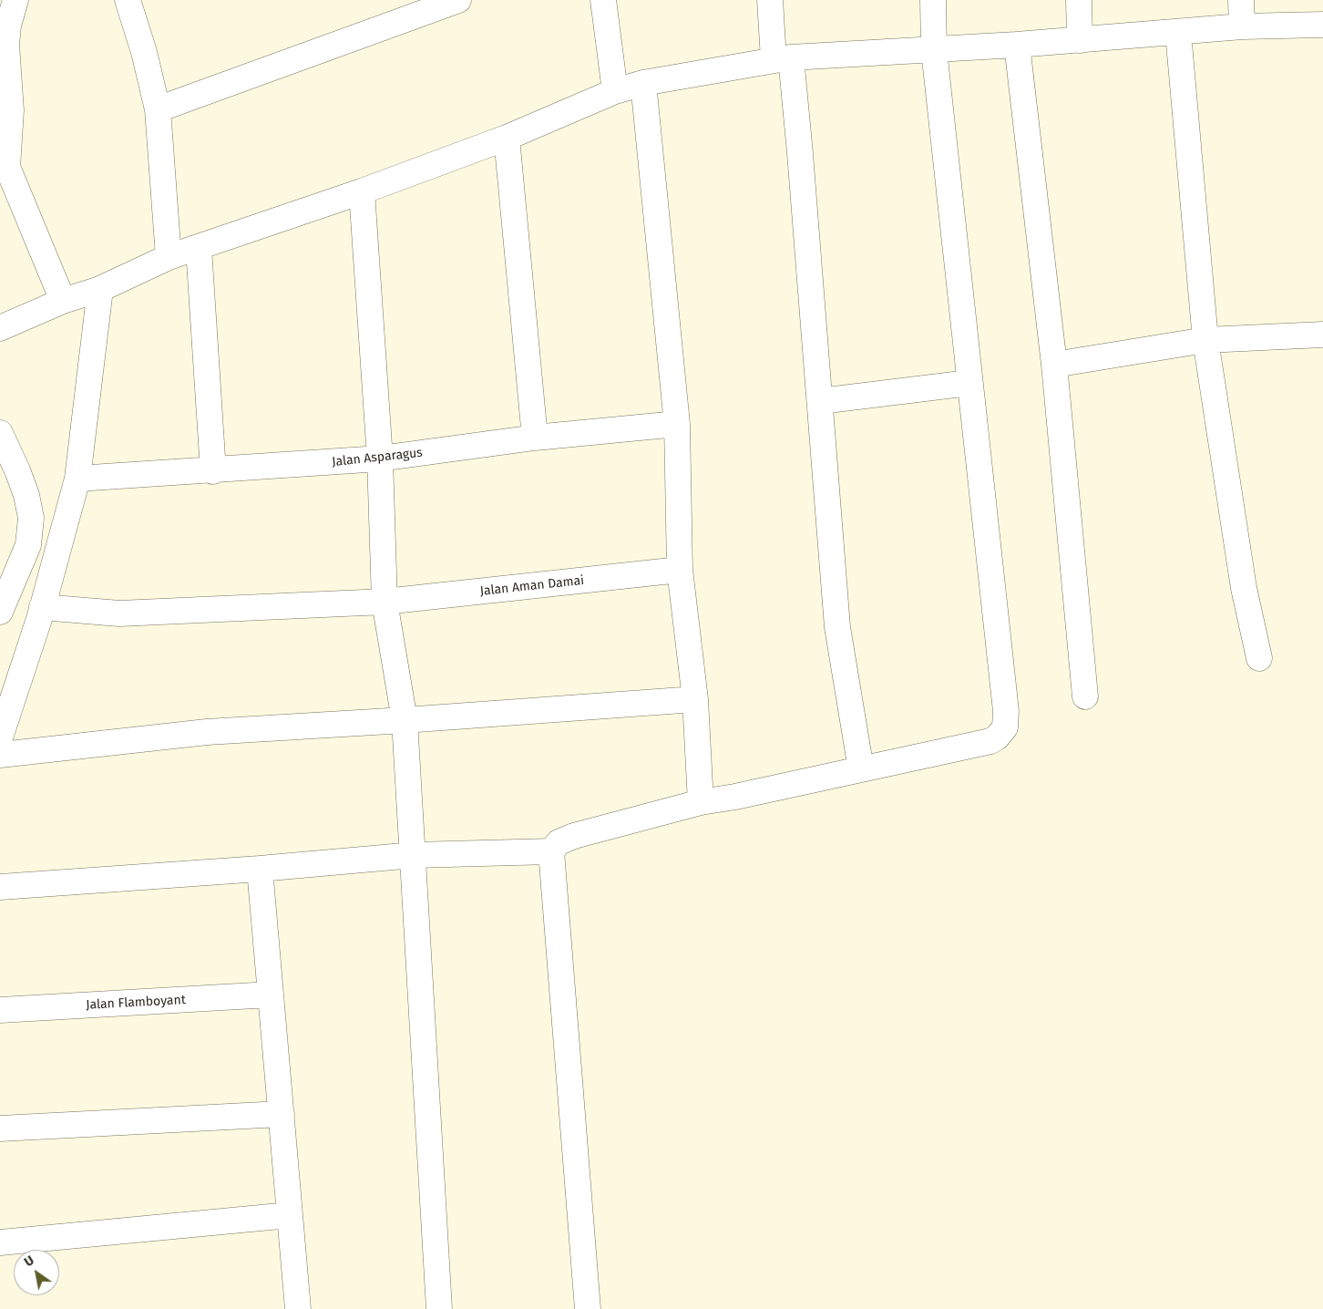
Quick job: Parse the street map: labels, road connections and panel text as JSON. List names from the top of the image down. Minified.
{"streets":{"street":["Jalan Asparagus","Jalan Aman Damai","Jalan Flamboyant"]},"north":"top left"}
